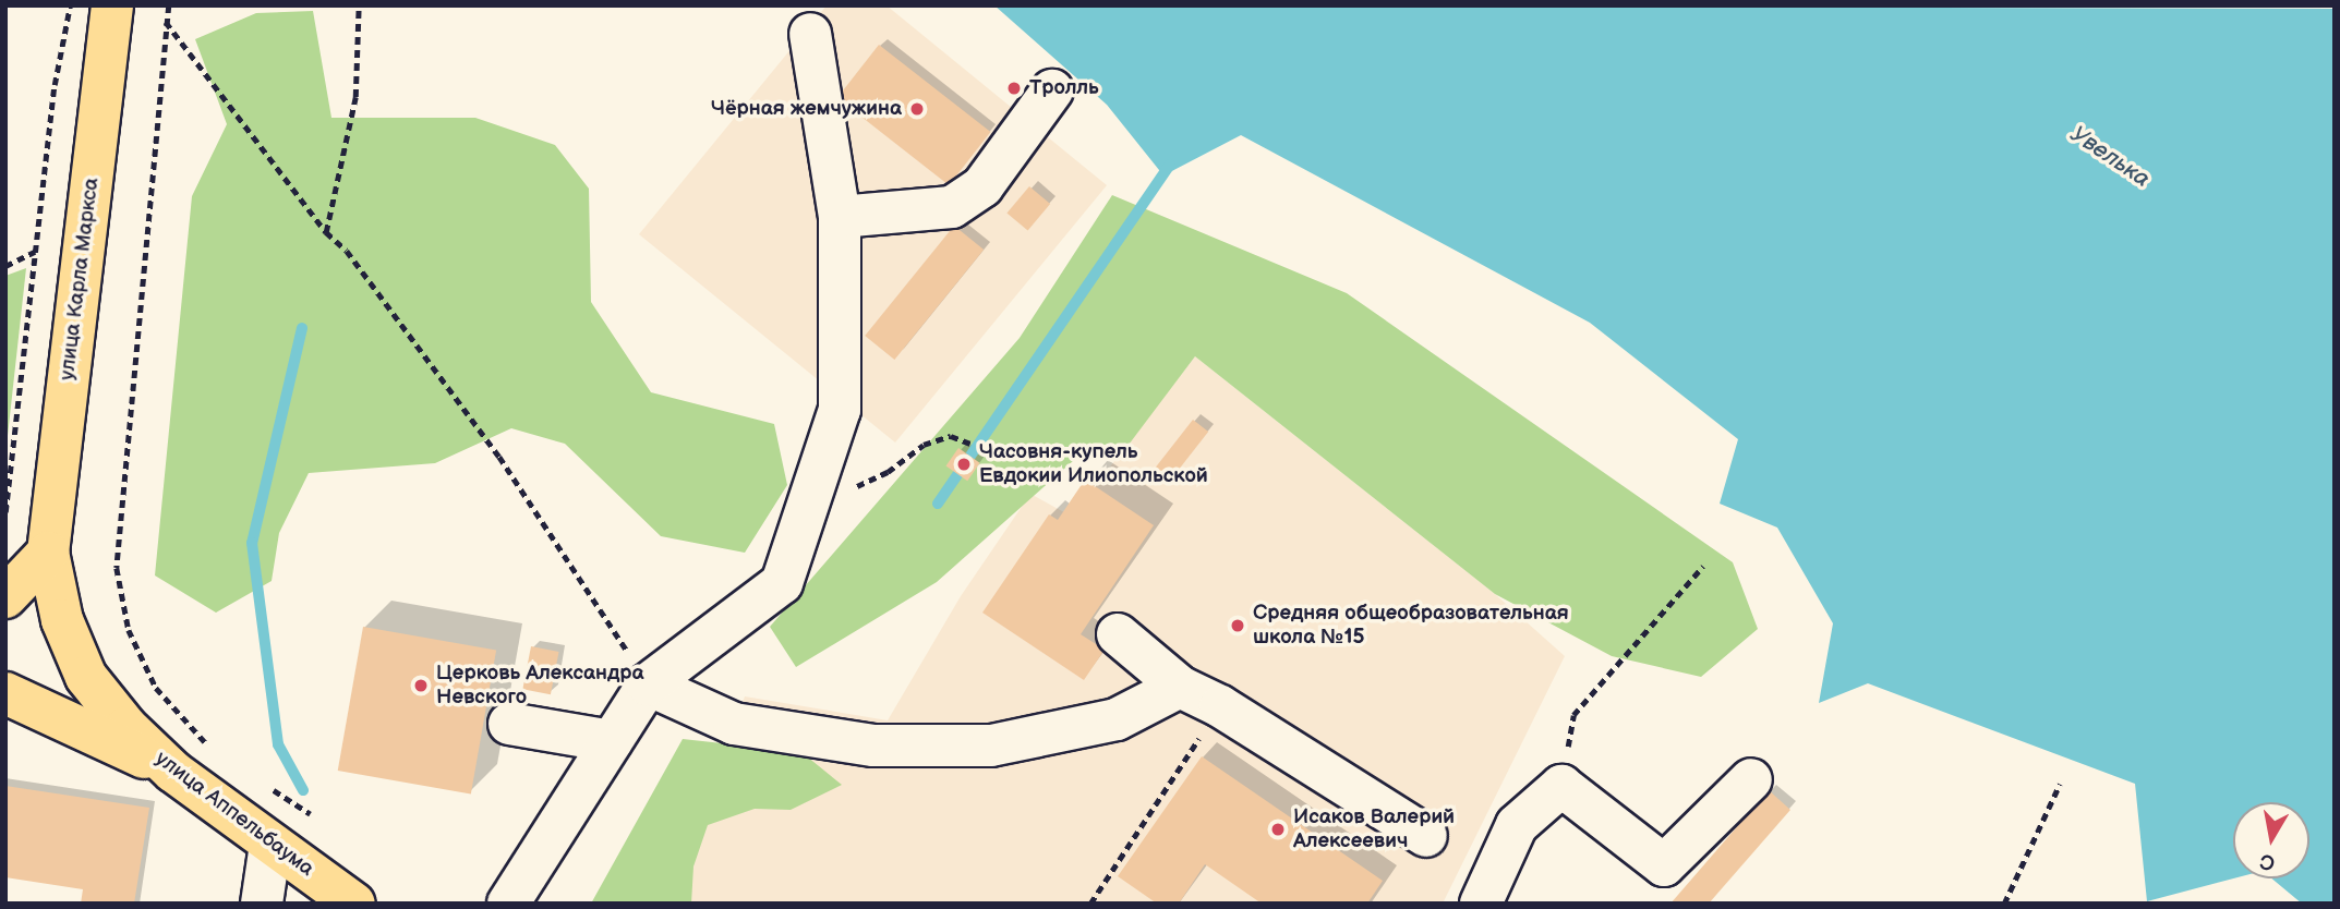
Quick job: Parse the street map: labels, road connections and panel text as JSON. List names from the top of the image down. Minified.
{"streets":{"main road":["улица Карла Маркса","улица Аппельбаума"]},"crossings":[["улица Карла Маркса","улица Аппельбаума"]],"water":["Увелька"],"places":["Тролль","Чёрная жемчужина","Часовня-купель Евдокии Илиопольской","Средняя общеобразовательная школа №15","Церковь Александра Невского","Исаков Валерий Алексеевич"],"north":"bottom"}
